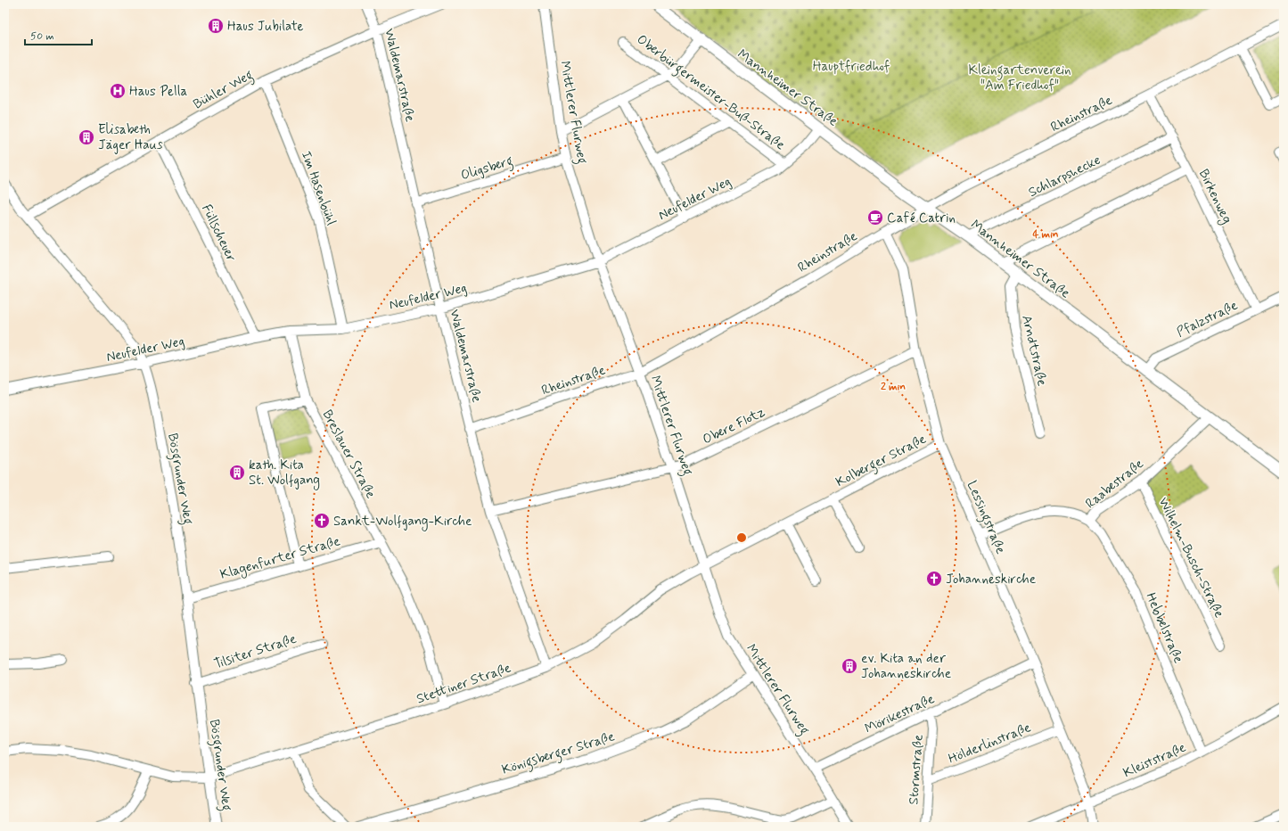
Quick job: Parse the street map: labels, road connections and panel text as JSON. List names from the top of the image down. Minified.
{"streets":{"street":["Waldemarstraße","Mannheimer Straße","Bühler Weg","Oberbürgermeister-Buß-Straße","Mittlerer Flurweg","Rheinstraße","Oligsberg","Schlarpshecke","Im Hasenbühl","Birkenweg","Neufelder Weg","Füllscheuer","Pfalzstraße","Arndtstraße","Obere Flotz","Breslauer Straße","Kolberger Straße","Bösgrunder Weg","Raabestraße","Lessingstraße","Klagenfurter Straße","Wilhelm-Busch-Straße","Hebbelstraße","Tilsiter Straße","Stettiner Straße","Mörikestraße","Hölderlinstraße","Königsberger Straße","Kleiststraße","Stormstraße"]},"crossings":[["Waldemarstraße","Bühler Weg"],["Waldemarstraße","Rheinstraße"],["Waldemarstraße","Oligsberg"],["Waldemarstraße","Neufelder Weg"],["Waldemarstraße","Obere Flotz"],["Waldemarstraße","Stettiner Straße"],["Mannheimer Straße","Rheinstraße"],["Mannheimer Straße","Schlarpshecke"],["Mannheimer Straße","Neufelder Weg"],["Mannheimer Straße","Pfalzstraße"],["Mannheimer Straße","Arndtstraße"],["Mannheimer Straße","Raabestraße"],["Bühler Weg","Im Hasenbühl"],["Bühler Weg","Füllscheuer"],["Bühler Weg","Bösgrunder Weg"],["Oberbürgermeister-Buß-Straße","Neufelder Weg"],["Mittlerer Flurweg","Rheinstraße"],["Mittlerer Flurweg","Oligsberg"],["Mittlerer Flurweg","Neufelder Weg"],["Mittlerer Flurweg","Obere Flotz"],["Mittlerer Flurweg","Kolberger Straße"],["Mittlerer Flurweg","Stettiner Straße"],["Mittlerer Flurweg","Mörikestraße"],["Mittlerer Flurweg","Königsberger Straße"],["Rheinstraße","Birkenweg"],["Rheinstraße","Lessingstraße"],["Schlarpshecke","Birkenweg"],["Im Hasenbühl","Neufelder Weg"],["Birkenweg","Pfalzstraße"],["Neufelder Weg","Füllscheuer"],["Neufelder Weg","Breslauer Straße"],["Neufelder Weg","Bösgrunder Weg"],["Obere Flotz","Lessingstraße"],["Breslauer Straße","Klagenfurter Straße"],["Breslauer Straße","Stettiner Straße"],["Kolberger Straße","Lessingstraße"],["Kolberger Straße","Stettiner Straße"],["Bösgrunder Weg","Klagenfurter Straße"],["Bösgrunder Weg","Tilsiter Straße"],["Bösgrunder Weg","Stettiner Straße"],["Raabestraße","Lessingstraße"],["Raabestraße","Wilhelm-Busch-Straße"],["Raabestraße","Hebbelstraße"],["Lessingstraße","Mörikestraße"],["Lessingstraße","Hölderlinstraße"],["Lessingstraße","Kleiststraße"],["Hebbelstraße","Kleiststraße"],["Mörikestraße","Stormstraße"],["Hölderlinstraße","Stormstraße"]],"parks":["Hauptfriedhof","Kleingartenverein \"Am Friedhof\""],"places":{"building":["Haus Jubilate","Elisabeth Jäger Haus","kath. Kita St. Wolfgang","ev. Kita an der Johanneskirche"],"hospital":["Haus Pella"],"cafe":["Café Catrin"],"church":["Sankt-Wolfgang-Kirche","Johanneskirche"]},"scale_bar":"50 m","rings":["4 min","2 min"]}
